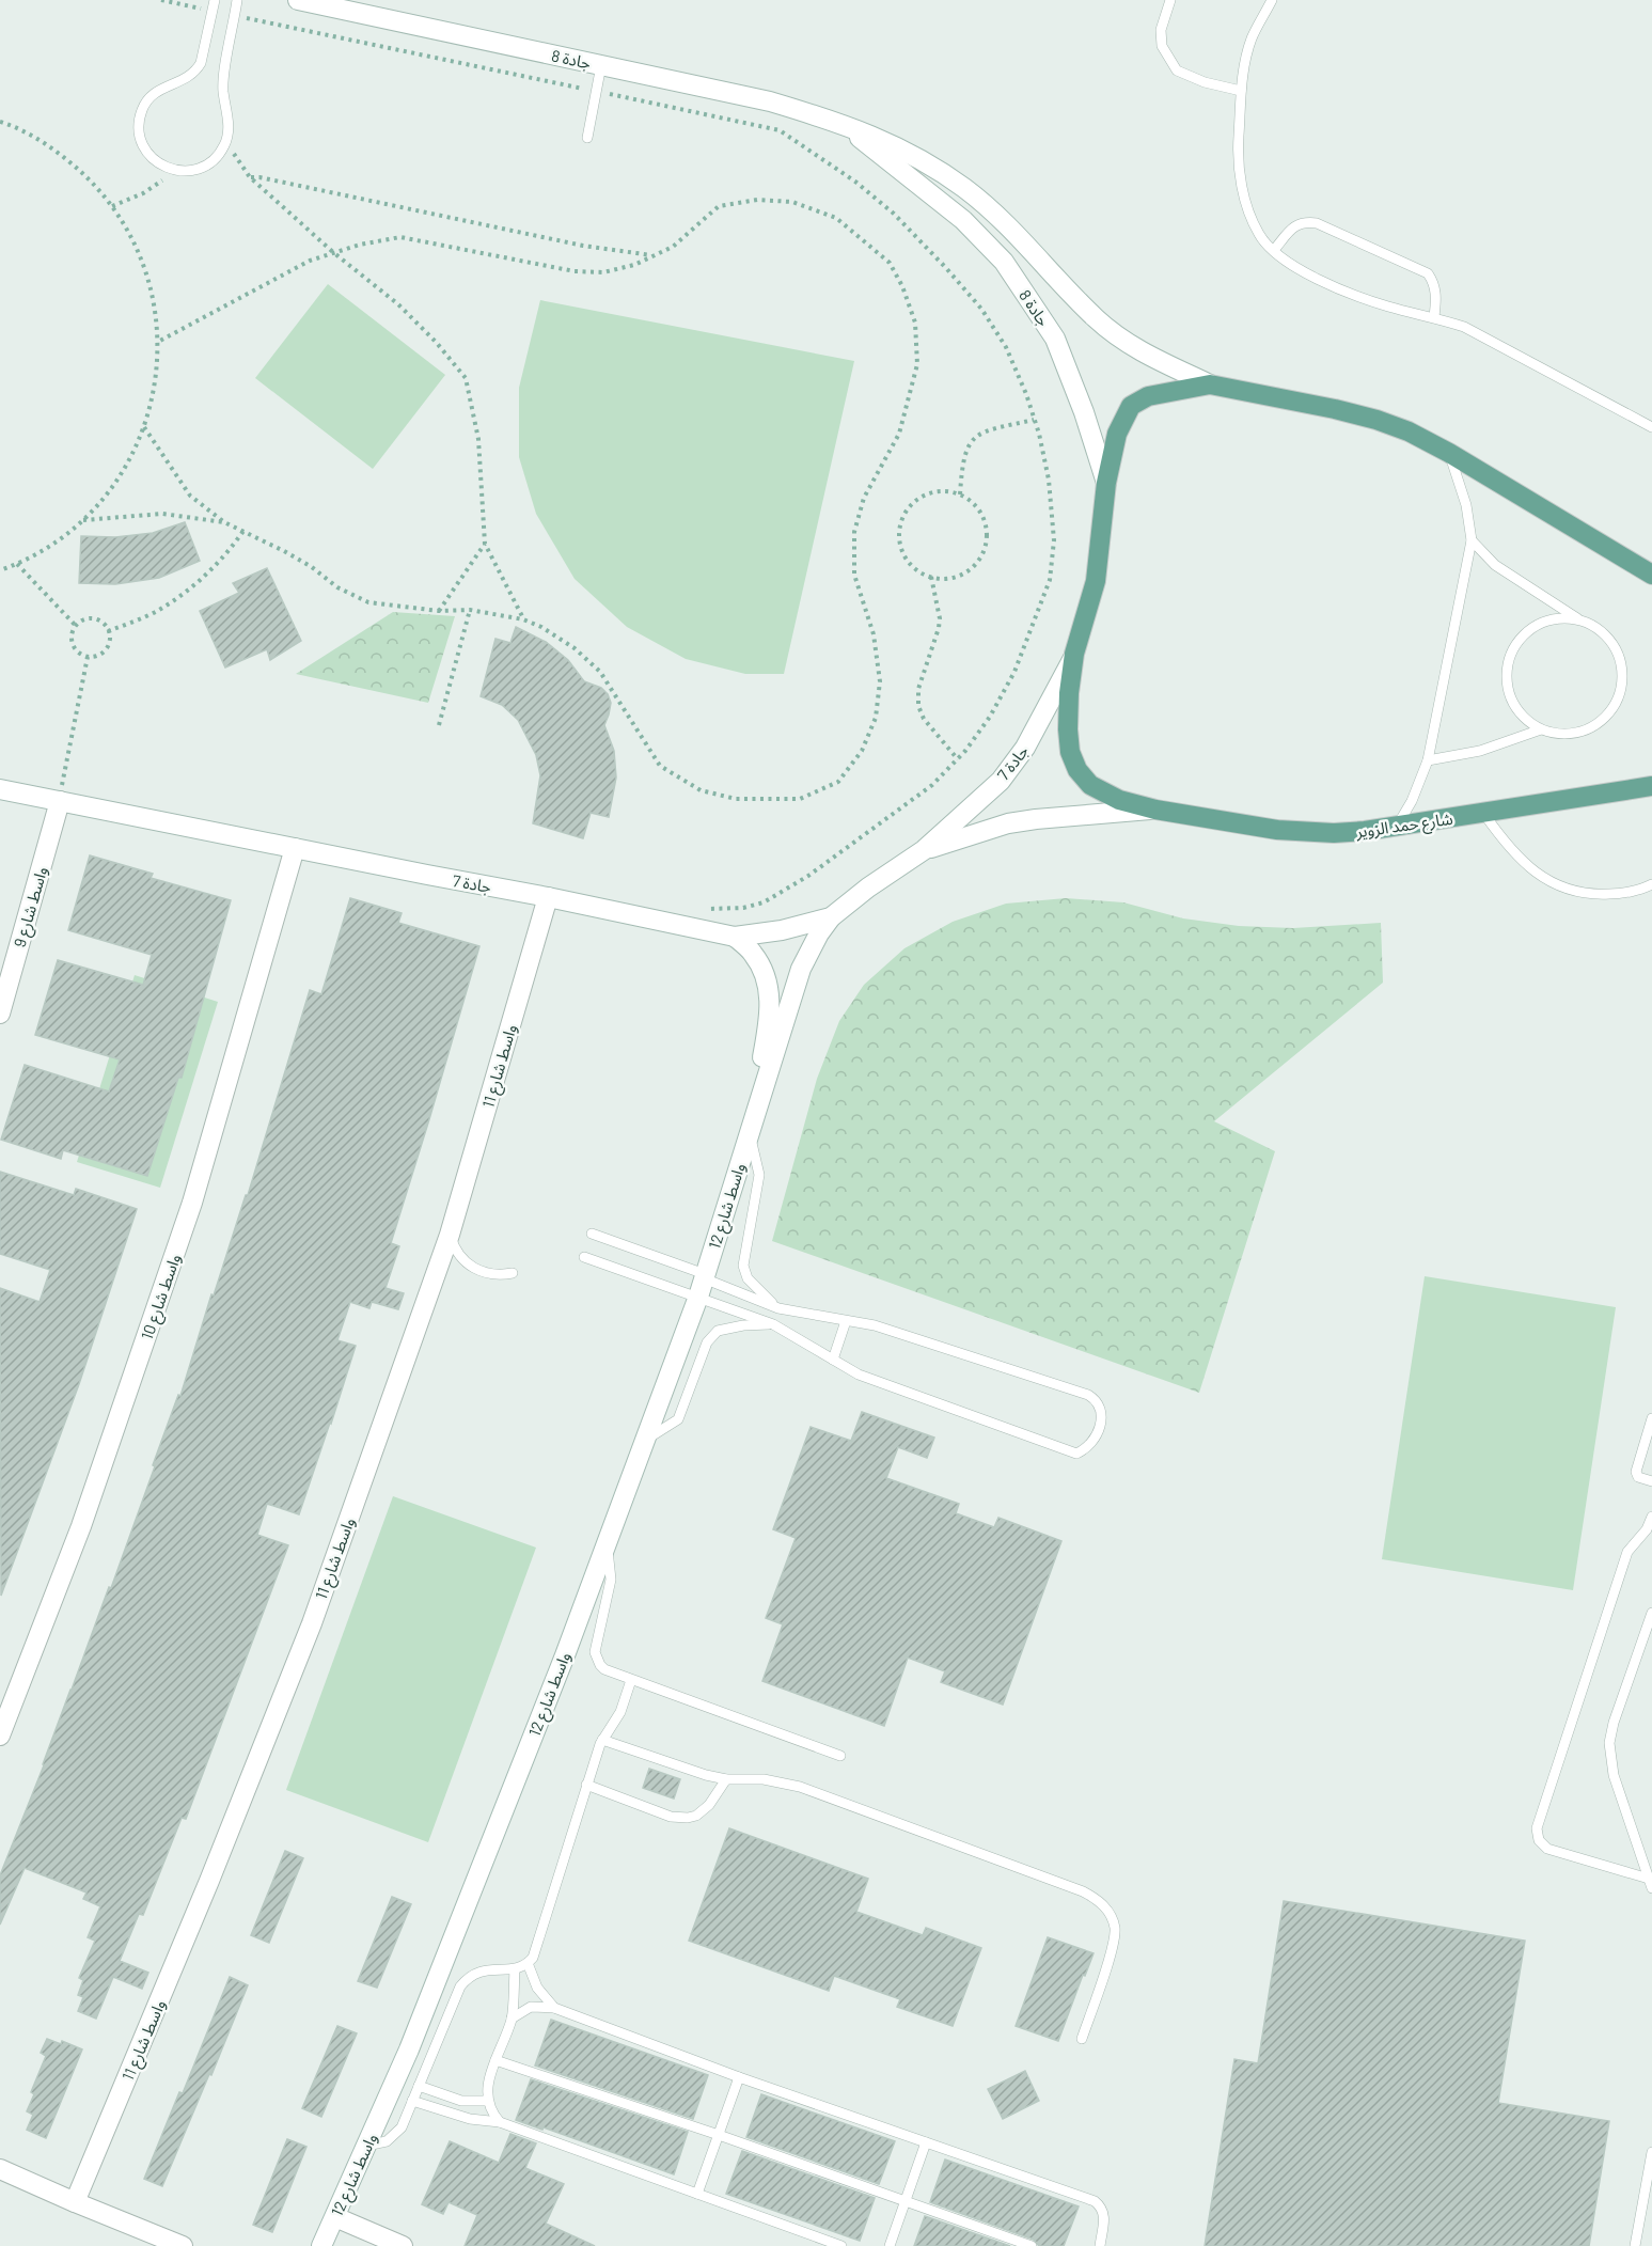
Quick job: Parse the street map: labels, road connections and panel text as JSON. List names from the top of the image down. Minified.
{"streets":{"main road":["جادة 8","جادة 7","شارع حمد الزوير","واسط شارع 9","واسط شارع 11","واسط شارع 12","واسط شارع 10"]},"crossings":[["جادة 8","شارع حمد الزوير"],["جادة 7","شارع حمد الزوير"],["جادة 7","واسط شارع 9"],["جادة 7","واسط شارع 11"],["جادة 7","واسط شارع 12"],["جادة 7","واسط شارع 10"]]}
